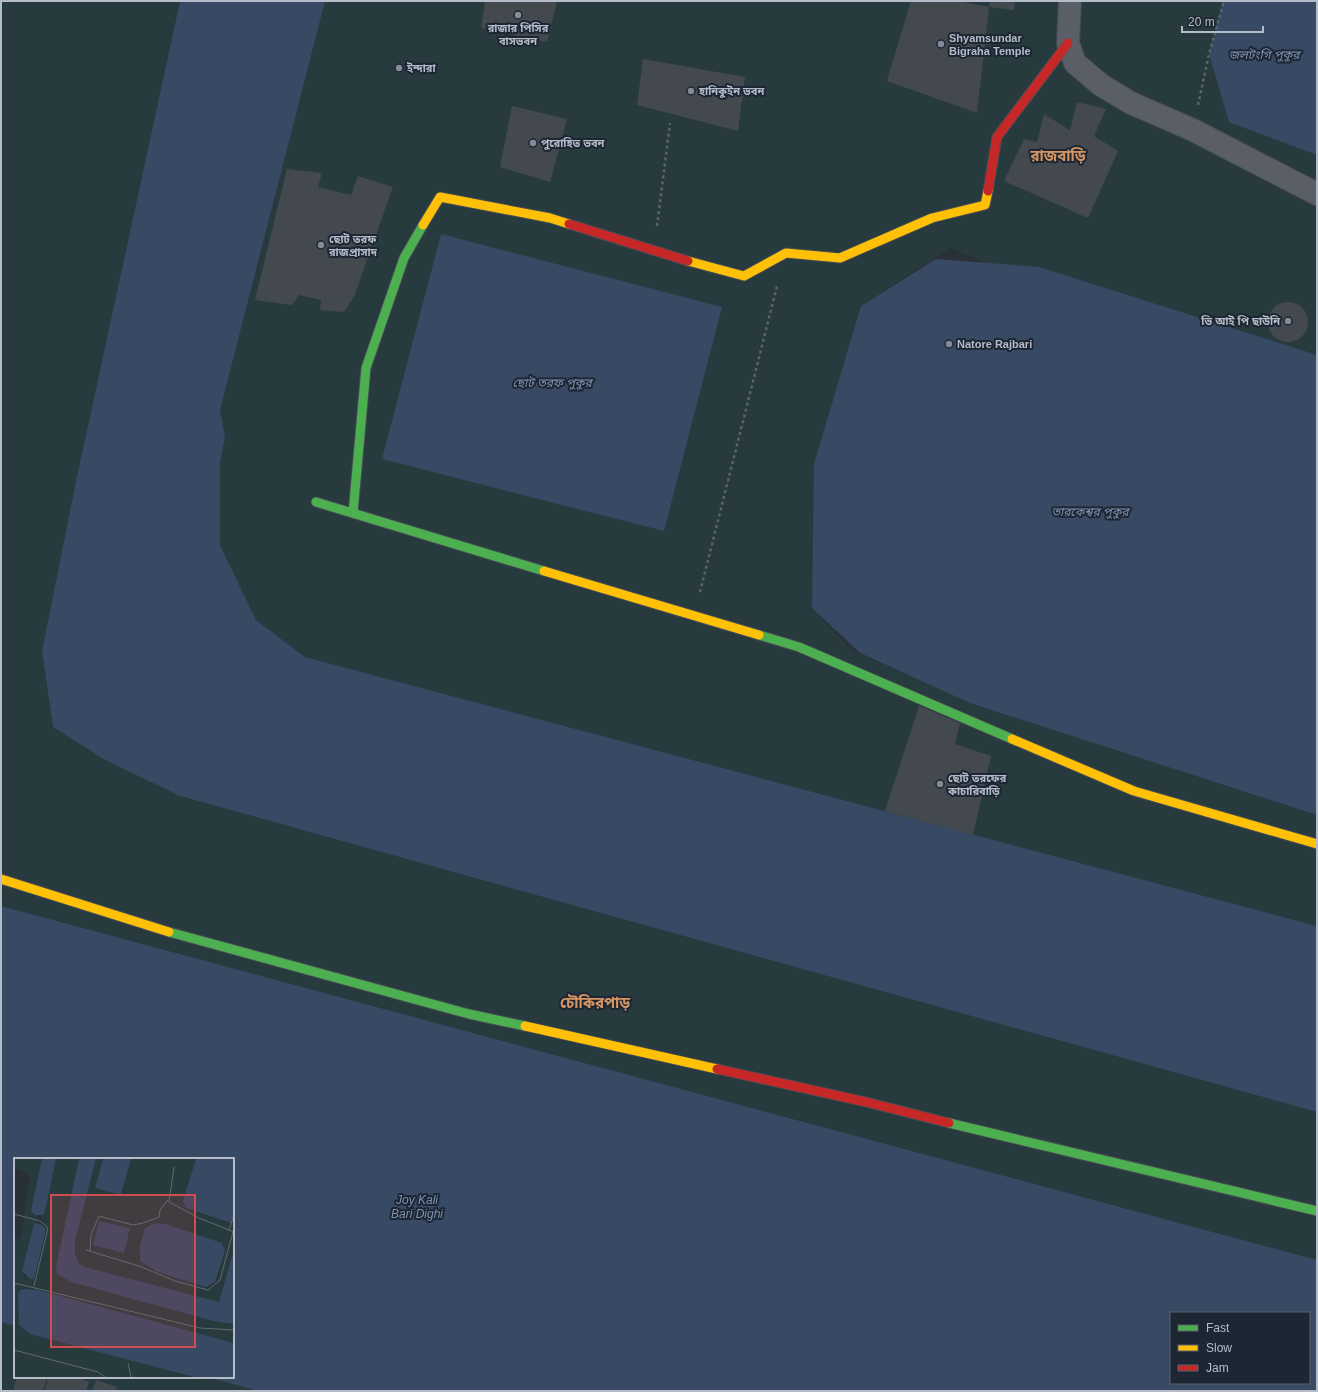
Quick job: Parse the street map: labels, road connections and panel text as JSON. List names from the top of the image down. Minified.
{"districts":["রাজবাড়ি","চৌকিরপাড়"],"water":["জলটংগি পুকুর","ছোট তরফ পুকুর","তারকেশ্বর পুকুর","Joy Kali Bari Dighi"],"places":["রাজার পিসির বাসভবন","Shyamsundar Bigraha Temple","ইন্দারা","হানিকুইন ভবন","পুরোহিত ভবন","ছোট তরফ রাজপ্রাসাদ","ভি আই পি ছাউনি","Natore Rajbari","ছোট তরফের কাচারিবাড়ি"],"legend":["Fast","Slow","Jam"],"scale_bar":"20 m"}
